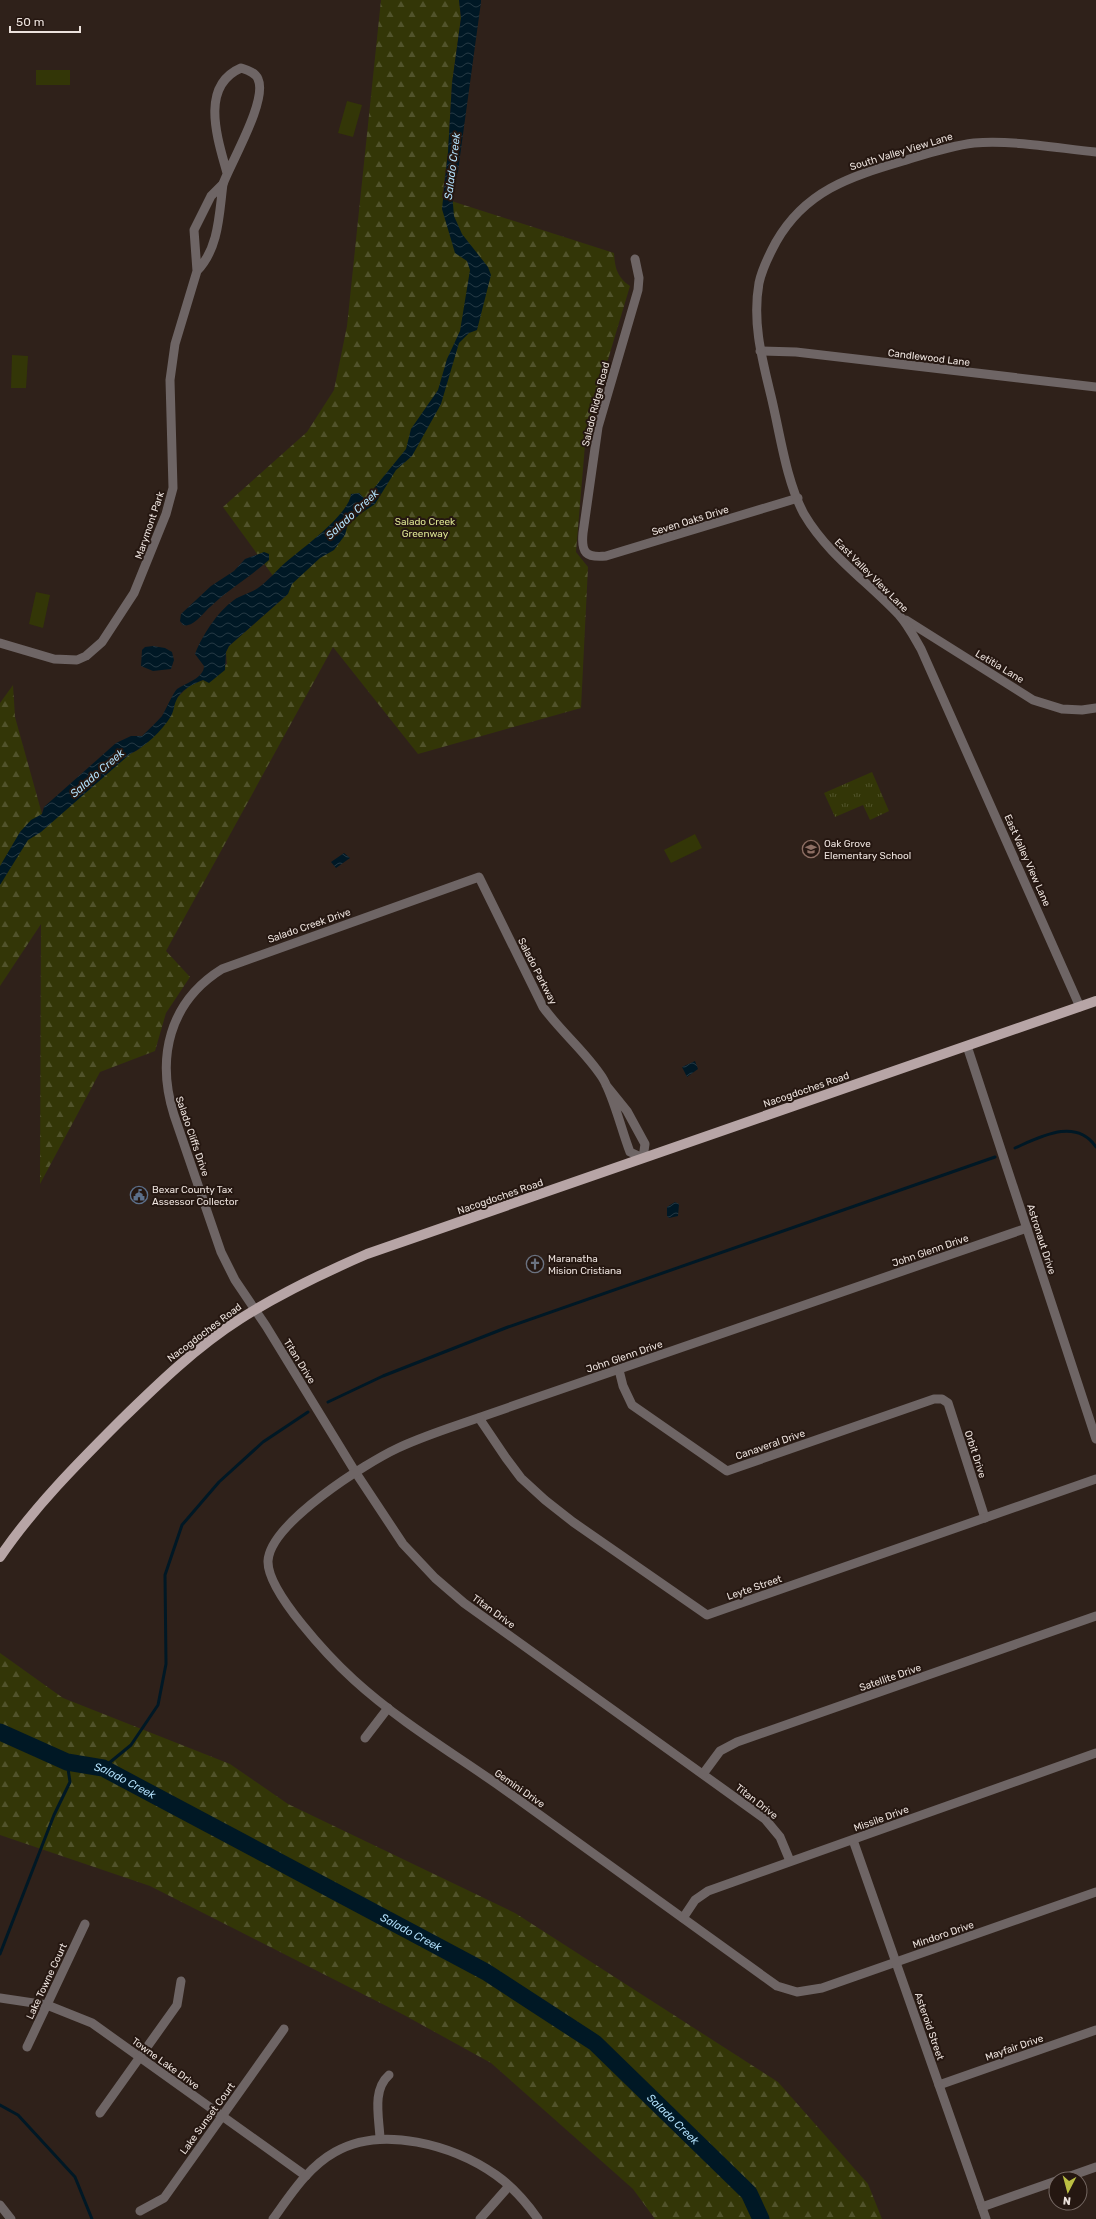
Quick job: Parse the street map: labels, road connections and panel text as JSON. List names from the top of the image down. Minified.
{"streets":{"main road":["Nacogdoches Road"],"street":["South Valley View Lane","Candlewood Lane","Salado Ridge Road","Seven Oaks Drive","Marymont Park","East Valley View Lane","Letitia Lane","Salado Creek Drive","Salado Parkway","Salado Cliffs Drive","Astronaut Drive","John Glenn Drive","Titan Drive","Canaveral Drive","Orbit Drive","Leyte Street","Satellite Drive","Gemini Drive","Missile Drive","Mindoro Drive","Lake Towne Court","Asteroid Street","Mayfair Drive","Towne Lake Drive","Lake Sunset Court"]},"crossings":[["South Valley View Lane","East Valley View Lane"],["Candlewood Lane","East Valley View Lane"],["Salado Ridge Road","Seven Oaks Drive"],["Seven Oaks Drive","East Valley View Lane"],["East Valley View Lane","Letitia Lane"],["East Valley View Lane","Nacogdoches Road"],["Salado Creek Drive","Salado Parkway"],["Salado Creek Drive","Salado Cliffs Drive"],["Salado Parkway","Nacogdoches Road"],["Nacogdoches Road","Salado Cliffs Drive"],["Nacogdoches Road","Astronaut Drive"],["Nacogdoches Road","Titan Drive"],["Salado Cliffs Drive","Titan Drive"],["Astronaut Drive","John Glenn Drive"],["John Glenn Drive","Titan Drive"],["John Glenn Drive","Canaveral Drive"],["John Glenn Drive","Leyte Street"],["John Glenn Drive","Gemini Drive"],["Titan Drive","Satellite Drive"],["Titan Drive","Missile Drive"],["Canaveral Drive","Orbit Drive"],["Orbit Drive","Leyte Street"],["Gemini Drive","Missile Drive"],["Gemini Drive","Mindoro Drive"],["Missile Drive","Asteroid Street"],["Mindoro Drive","Asteroid Street"],["Lake Towne Court","Towne Lake Drive"],["Asteroid Street","Mayfair Drive"],["Towne Lake Drive","Lake Sunset Court"]],"water":["Salado Creek"],"parks":["Salado Creek Greenway"],"places":{"school or university":["Oak Grove Elementary School"],"public building":["Bexar County Tax Assessor Collector"],"church":["Maranatha Mision Cristiana"]},"scale_bar":"50 m","north":"bottom"}
